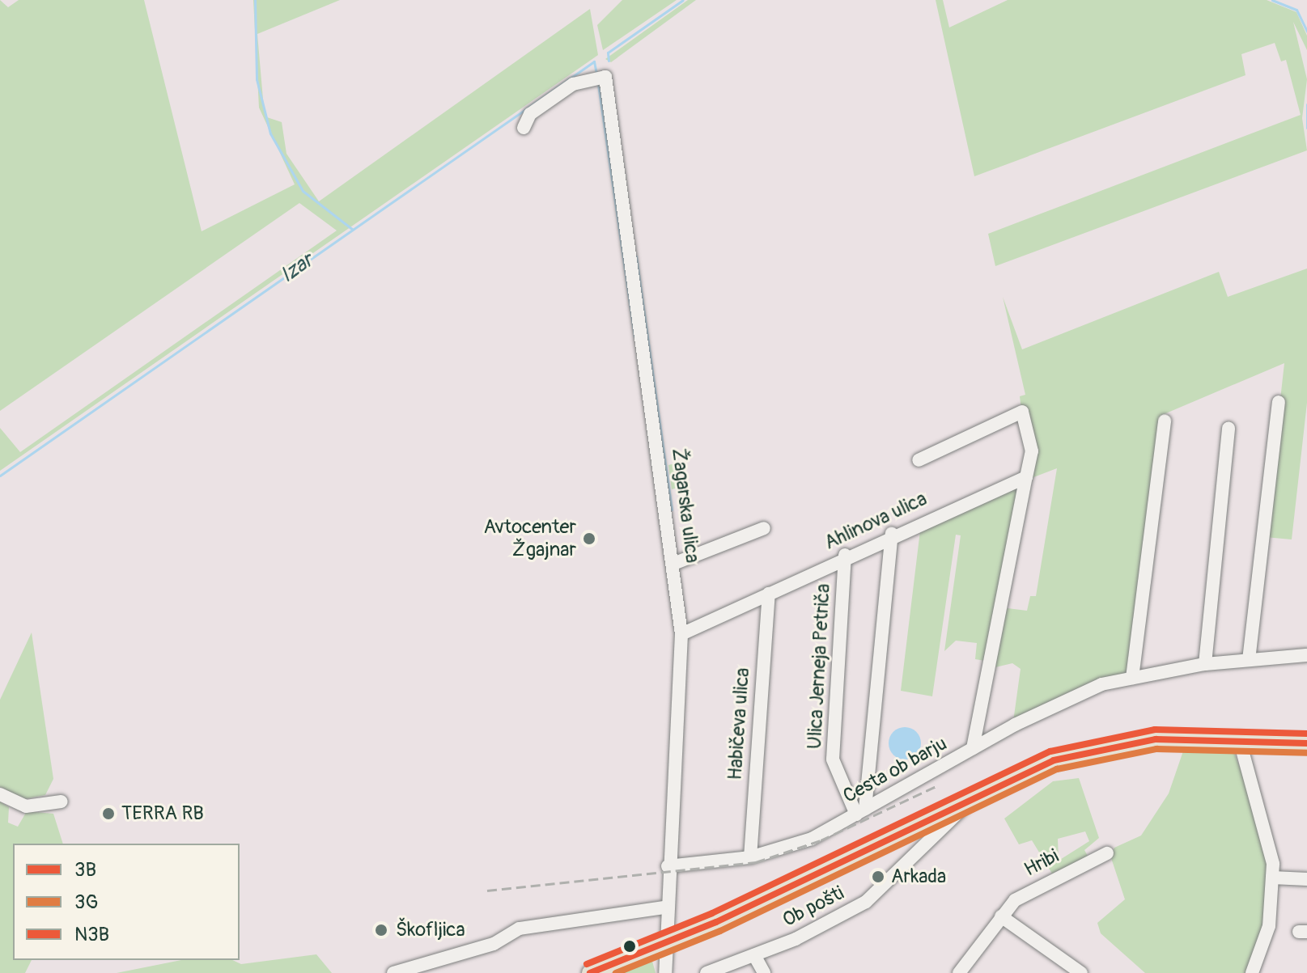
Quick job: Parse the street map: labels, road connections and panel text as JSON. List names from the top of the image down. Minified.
{"streets":{"street":["Žagarska ulica","Ahlinova ulica","Ulica Jerneja Petriča","Habičeva ulica","Cesta ob barju","Hribi","Ob pošti"]},"crossings":[["Žagarska ulica","Ahlinova ulica"],["Žagarska ulica","Cesta ob barju"],["Ahlinova ulica","Ulica Jerneja Petriča"],["Ahlinova ulica","Habičeva ulica"],["Ulica Jerneja Petriča","Cesta ob barju"],["Habičeva ulica","Cesta ob barju"]],"water":["Izar"],"places":["Avtocenter Žgajnar","TERRA RB","Arkada","Škofljica"],"lines":["transit line N3B","transit line 3B","transit line 3G"],"legend":["3B","3G","N3B"]}
